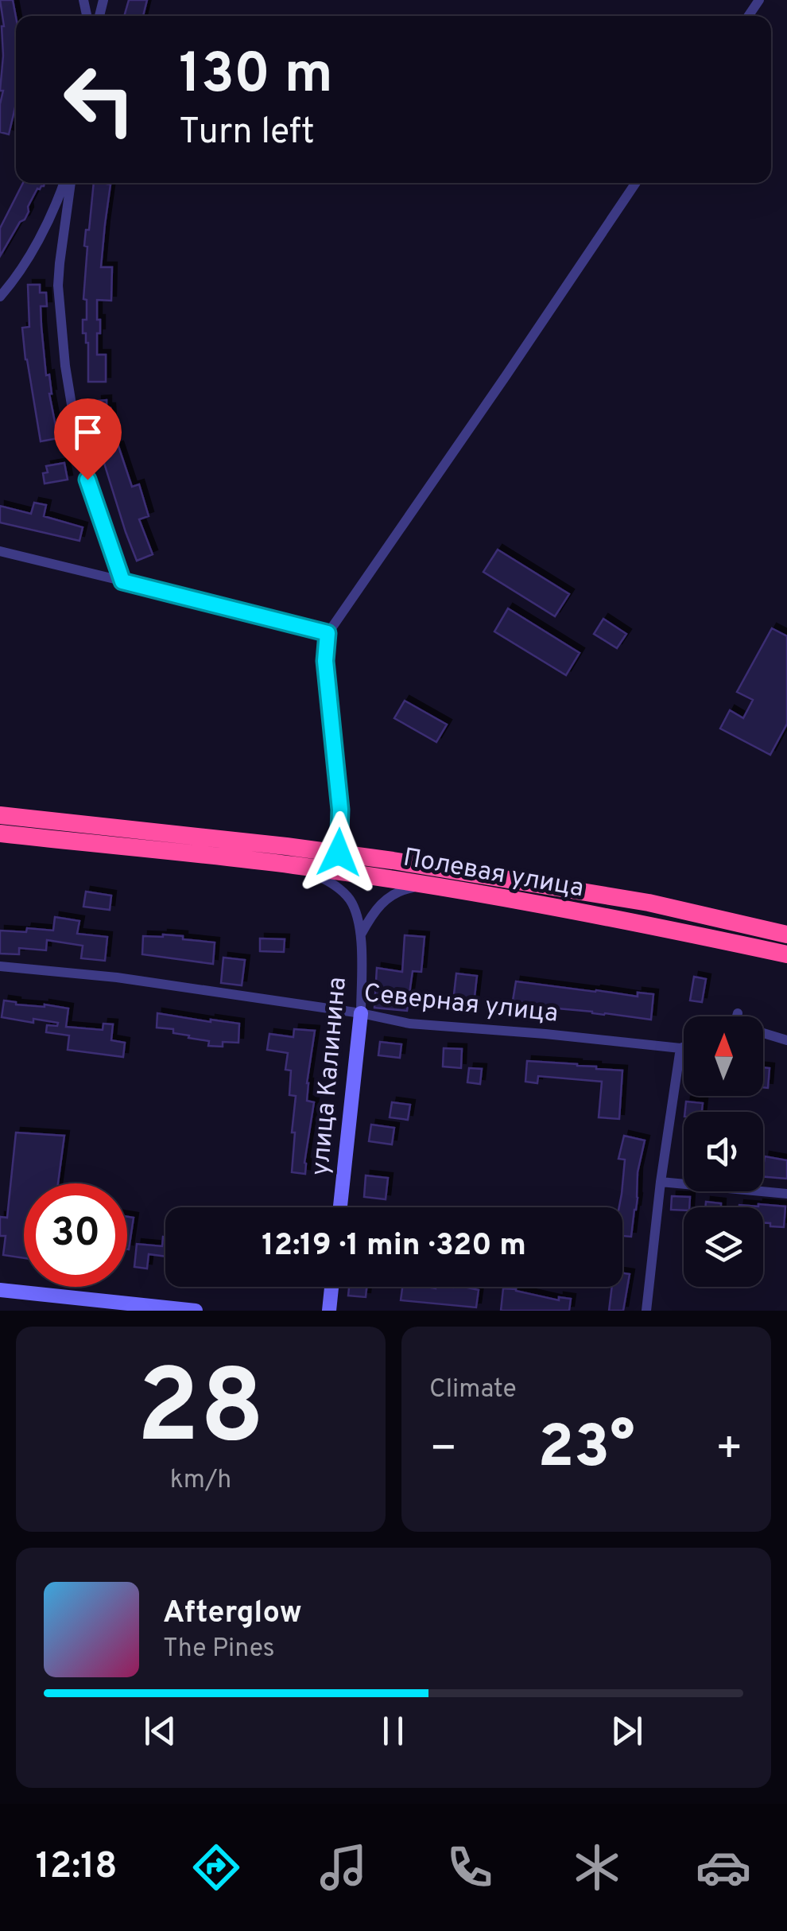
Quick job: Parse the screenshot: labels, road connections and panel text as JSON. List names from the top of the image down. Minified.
{"streets":{"highway":["Полевая улица"],"street":["Северная улица","улица Калинина"]},"crossings":[["Полевая улица","улица Калинина"],["Северная улица","улица Калинина"]],"north":"top","page":{"turn":["130 m","Turn left"],"limit":"30","trip":"12:19 · 1 min · 320 m","tile":[["28","km/h"],"Climate"],"heat":["−","23°","+"],"song":["Afterglow","The Pines"],"tabs":"12:18"}}
